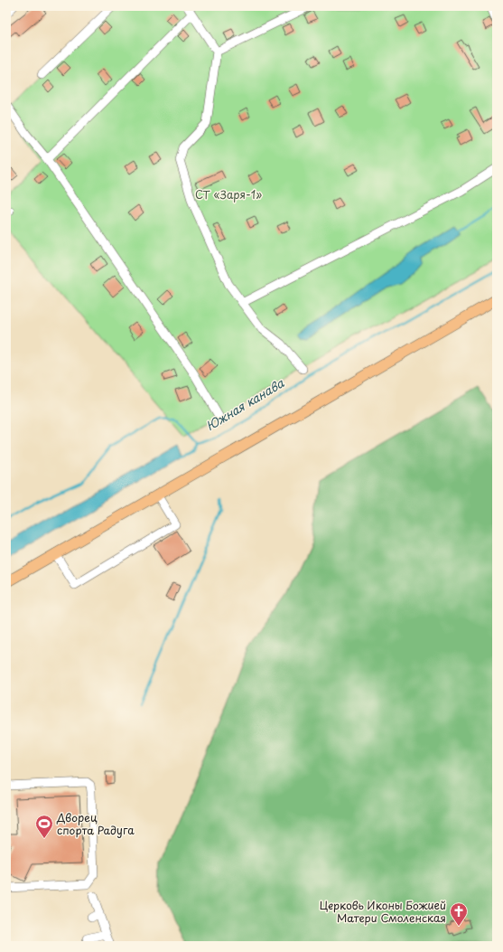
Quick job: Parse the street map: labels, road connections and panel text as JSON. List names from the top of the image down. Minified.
{"water":["Южная канава"],"parks":["СТ «Заря-1»"],"places":{"sports":["Дворец спорта Радуга"],"church":["Церковь Иконы Божией Матери Смоленская"]}}
